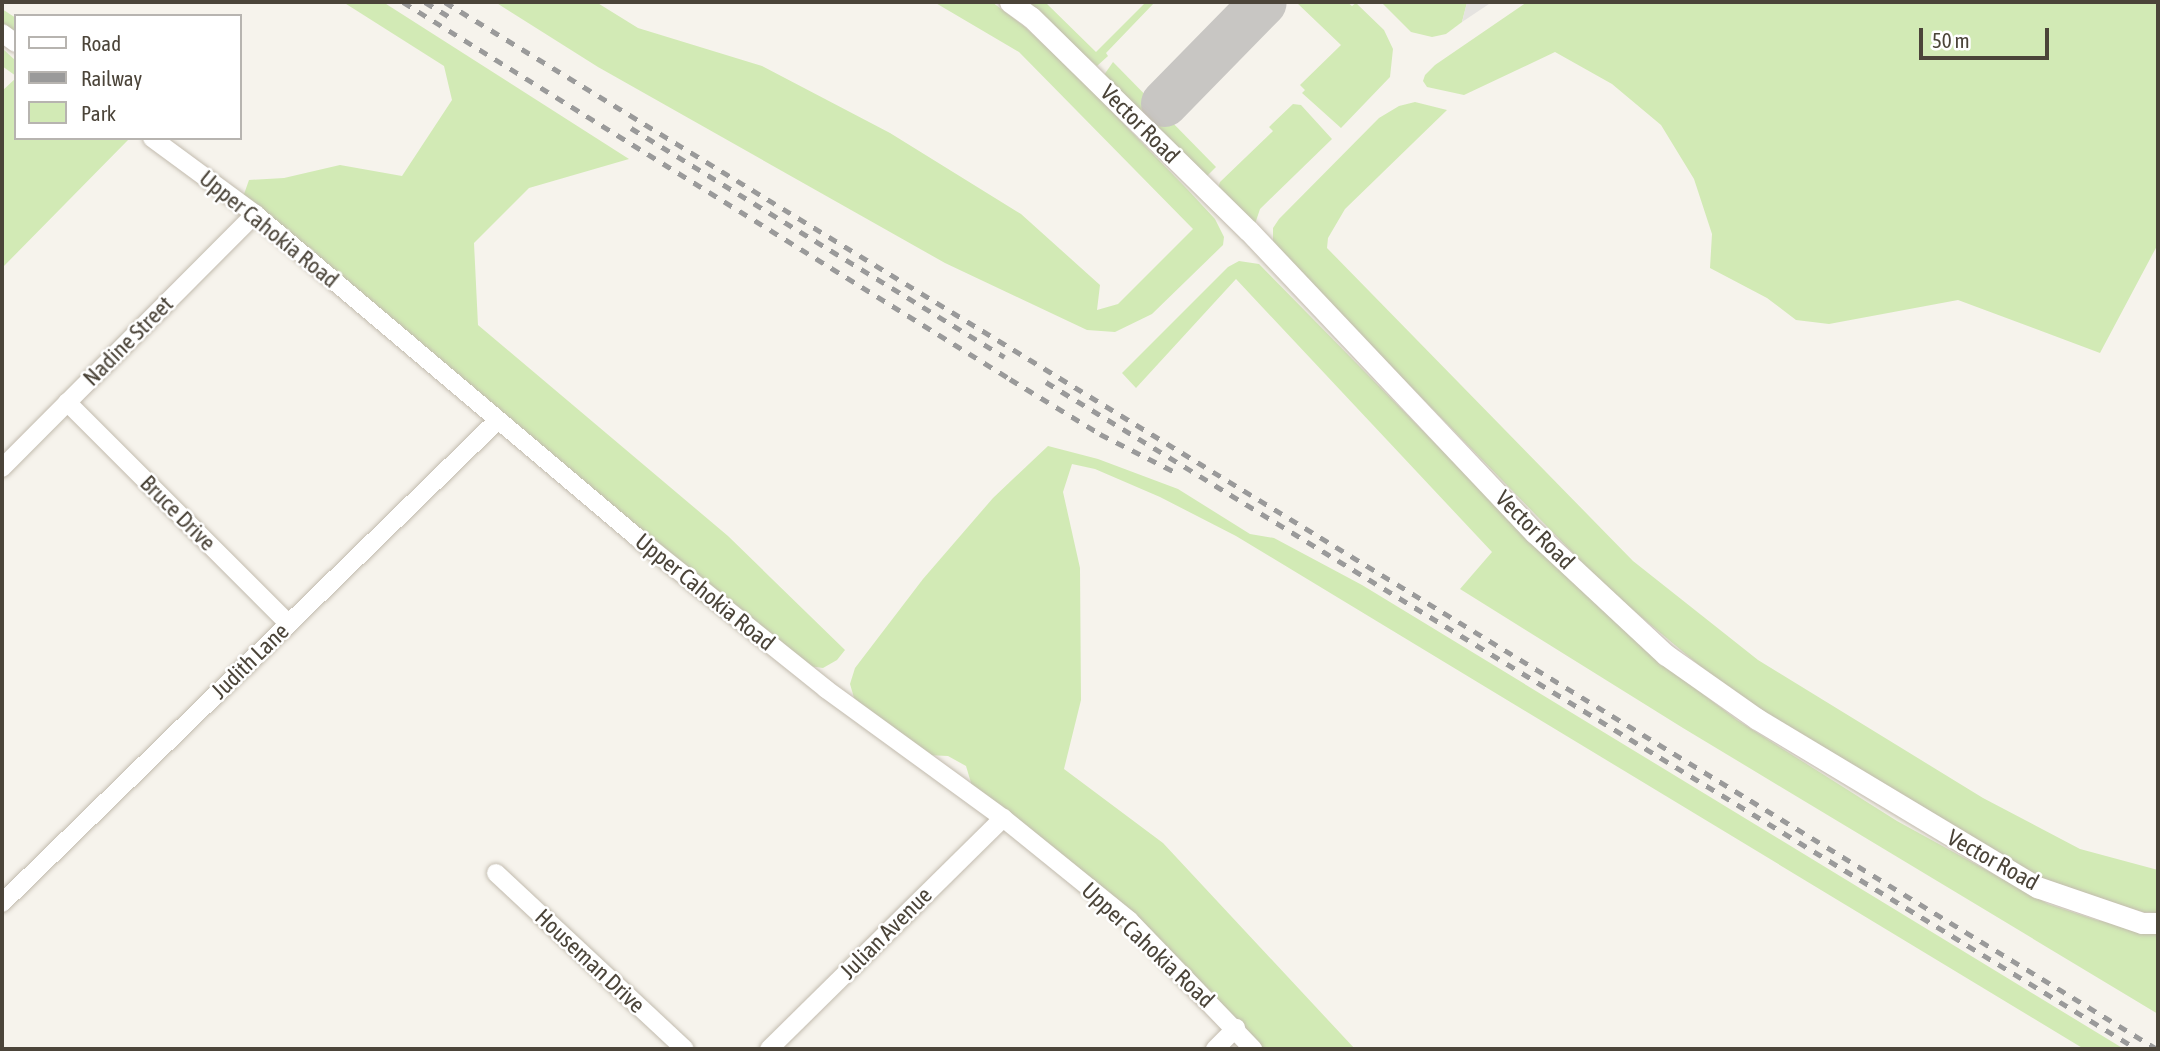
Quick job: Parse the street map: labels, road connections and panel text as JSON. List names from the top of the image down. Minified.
{"streets":{"street":["Vector Road","Upper Cahokia Road","Nadine Street","Bruce Drive","Judith Lane","Julian Avenue","Houseman Drive"]},"crossings":[["Upper Cahokia Road","Nadine Street"],["Upper Cahokia Road","Judith Lane"],["Upper Cahokia Road","Julian Avenue"],["Nadine Street","Bruce Drive"],["Bruce Drive","Judith Lane"]],"legend":["Road","Railway","Park"],"scale_bar":"50 m"}
